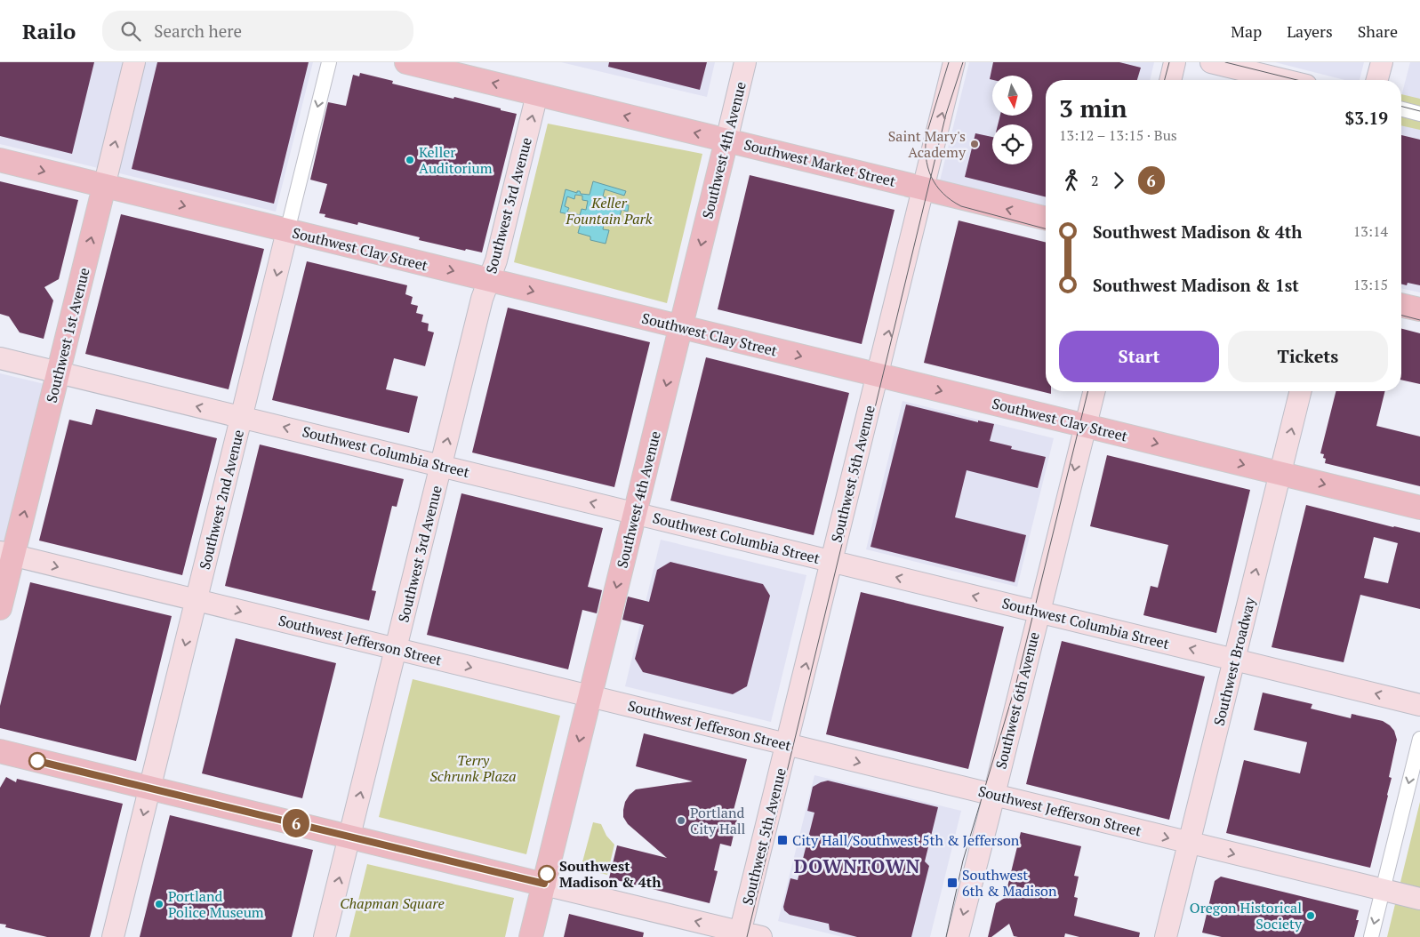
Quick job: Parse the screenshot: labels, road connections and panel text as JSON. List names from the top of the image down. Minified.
{"streets":{"main road":["Southwest 4th Avenue","Southwest Market Street","Southwest 3rd Avenue","Southwest Clay Street","Southwest 1st Avenue","Southwest Columbia Street","Southwest 5th Avenue","Southwest 2nd Avenue","Southwest Jefferson Street","Southwest Broadway","Southwest 6th Avenue"]},"crossings":[["Southwest 4th Avenue","Southwest Market Street"],["Southwest 4th Avenue","Southwest Clay Street"],["Southwest 4th Avenue","Southwest Columbia Street"],["Southwest 4th Avenue","Southwest Jefferson Street"],["Southwest Market Street","Southwest 3rd Avenue"],["Southwest Market Street","Southwest 5th Avenue"],["Southwest 3rd Avenue","Southwest Clay Street"],["Southwest 3rd Avenue","Southwest Columbia Street"],["Southwest 3rd Avenue","Southwest Jefferson Street"],["Southwest Clay Street","Southwest 1st Avenue"],["Southwest Clay Street","Southwest 5th Avenue"],["Southwest Clay Street","Southwest 2nd Avenue"],["Southwest Clay Street","Southwest Broadway"],["Southwest Clay Street","Southwest 6th Avenue"],["Southwest 1st Avenue","Southwest Columbia Street"],["Southwest 1st Avenue","Southwest Jefferson Street"],["Southwest Columbia Street","Southwest 5th Avenue"],["Southwest Columbia Street","Southwest 2nd Avenue"],["Southwest Columbia Street","Southwest Broadway"],["Southwest Columbia Street","Southwest 6th Avenue"],["Southwest 5th Avenue","Southwest Jefferson Street"],["Southwest 2nd Avenue","Southwest Jefferson Street"],["Southwest Jefferson Street","Southwest Broadway"],["Southwest Jefferson Street","Southwest 6th Avenue"]],"one_way":["Southwest 4th Avenue","Southwest Market Street","Southwest 3rd Avenue","Southwest Clay Street","Southwest 1st Avenue","Southwest Columbia Street","Southwest 5th Avenue","Southwest 2nd Avenue","Southwest Jefferson Street","Southwest Broadway","Southwest 6th Avenue"],"districts":["DOWNTOWN"],"parks":["Keller Fountain Park","Terry Schrunk Plaza","Chapman Square"],"places":{"other":["Saint Mary's Academy","Keller Auditorium","Portland City Hall","Southwest Madison & 4th","Portland Police Museum","Oregon Historical Society"],"transit":["City Hall/Southwest 5th & Jefferson","Southwest 6th & Madison"]},"lines":["bus line 6"],"north":"bottom","page":{"header":"Railo","search":"Search here","nav":["Map","Layers","Share"],"on_map":"6","heading":["3 min","13:12 – 13:15 · Bus","$3.19"],"legs":["2","6"],"list":[{"name":"Southwest Madison & 4th","value":"13:14"},{"name":"Southwest Madison & 1st","value":"13:15"}],"buttons":["Start","Tickets"]}}
